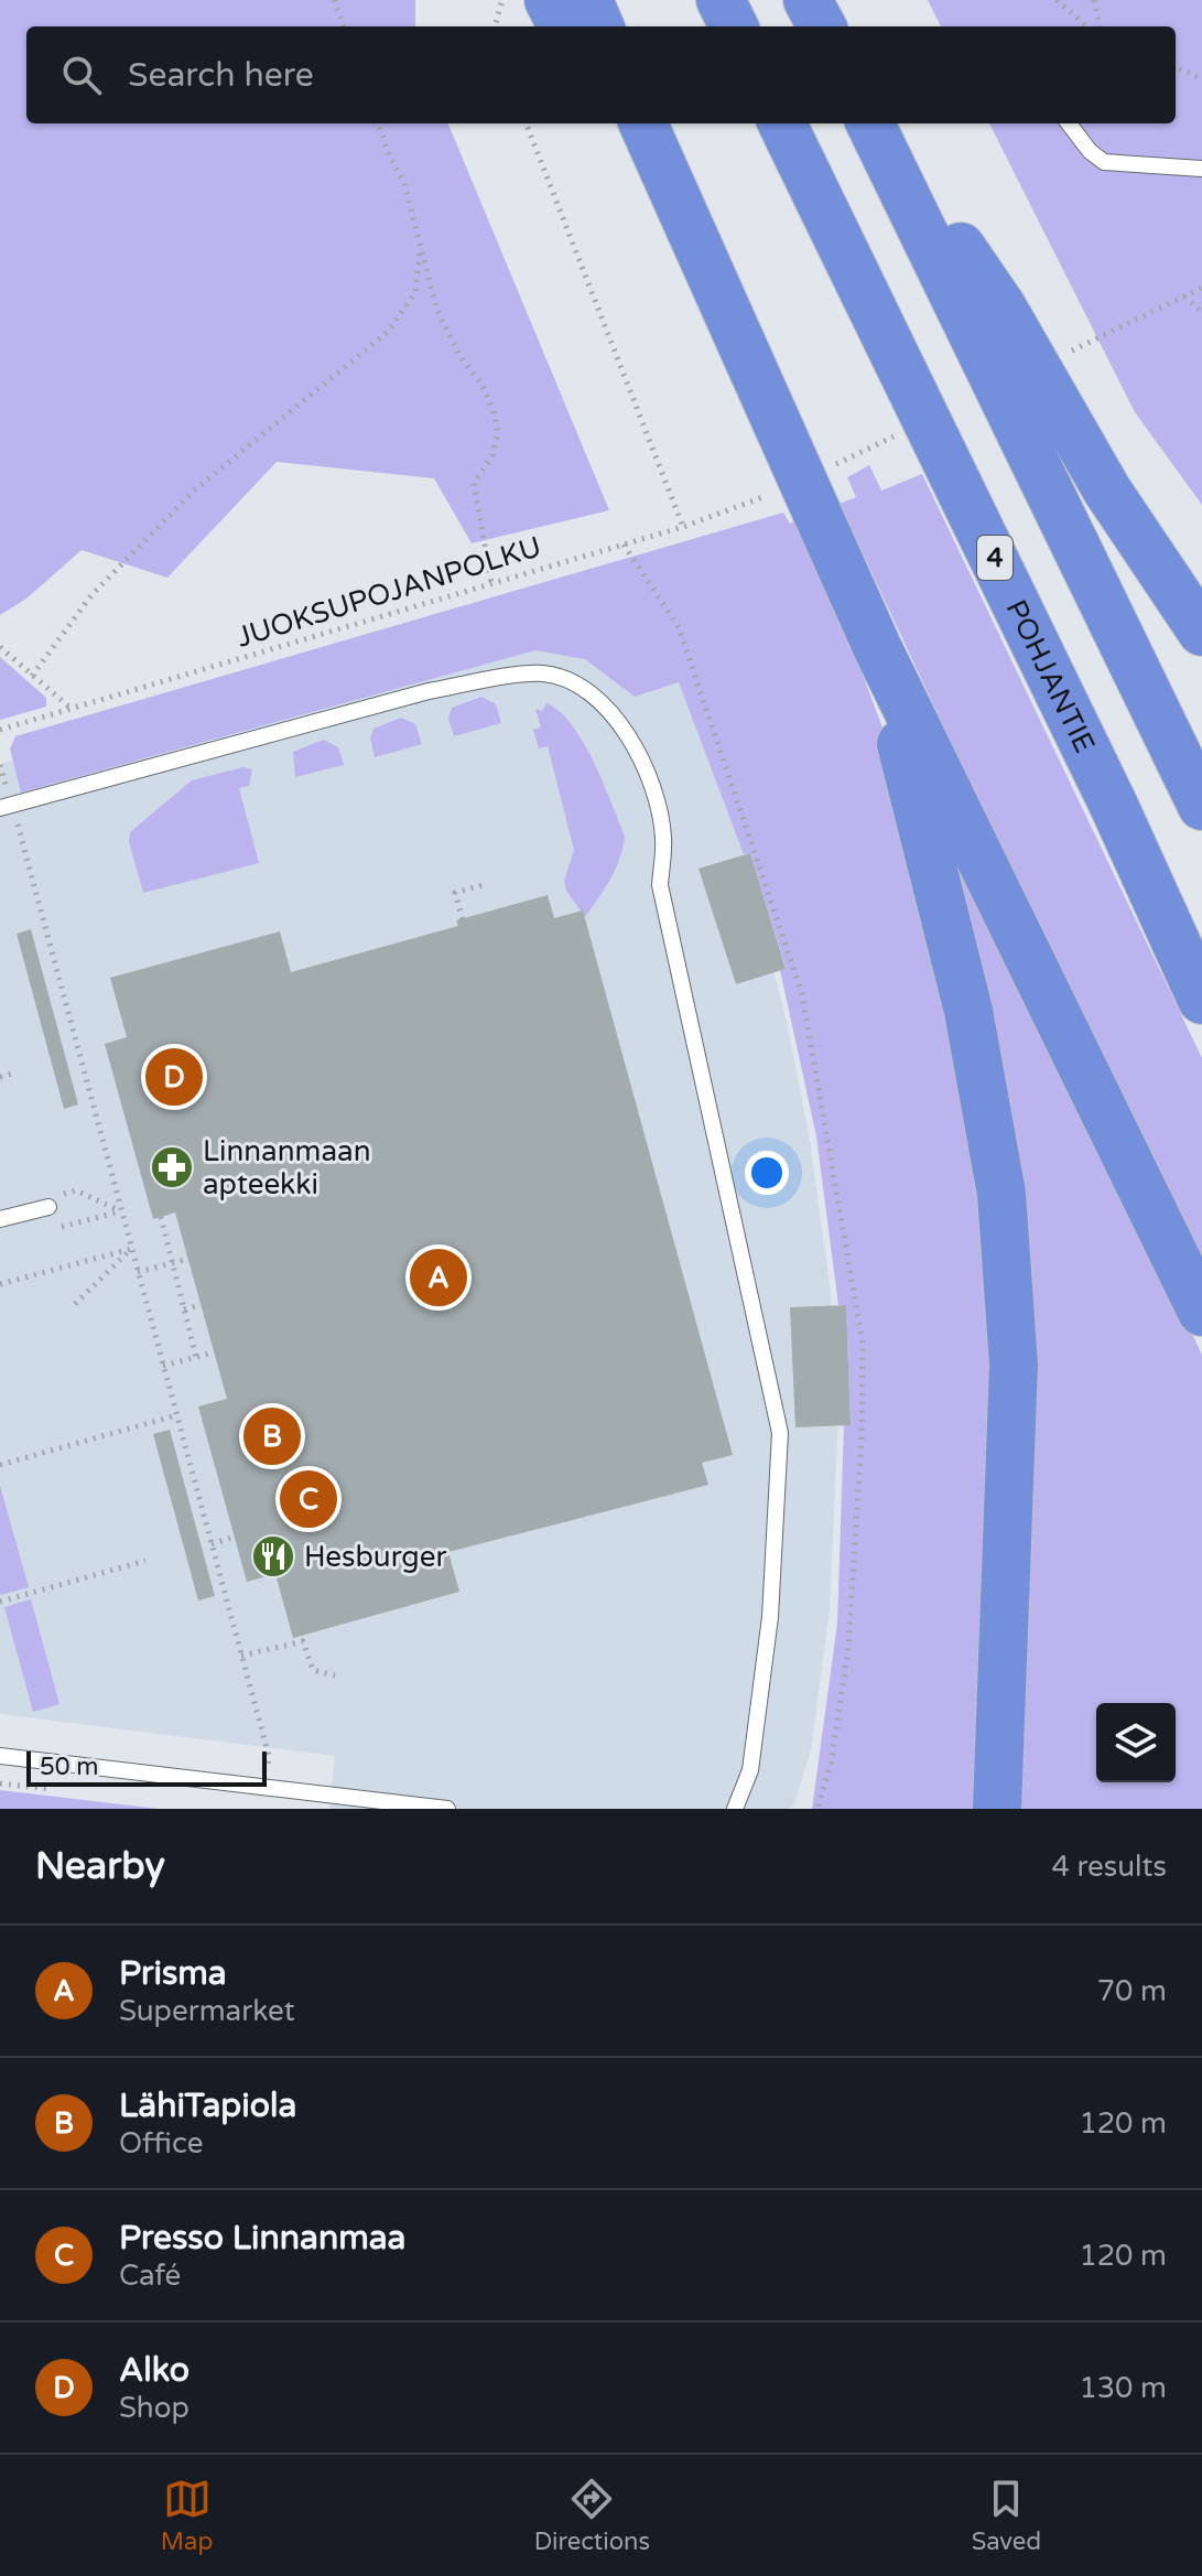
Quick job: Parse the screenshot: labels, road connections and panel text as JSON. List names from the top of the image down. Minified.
{"streets":{"highway":["4","POHJANTIE"],"path":["JUOKSUPOJANPOLKU"]},"places":{"pharmacy":["Linnanmaan apteekki"],"restaurant":["Hesburger"]},"scale_bar":"50 m","page":{"search":"Search here","pins":["D","A","B","C"],"scale":"50 m","heading":["Nearby","4 results"],"list":[{"mark":"A","name":"Prisma","note":"Supermarket","value":"70 m"},{"mark":"B","name":"LähiTapiola","note":"Office","value":"120 m"},{"mark":"C","name":"Presso Linnanmaa","note":"Café","value":"120 m"},{"mark":"D","name":"Alko","note":"Shop","value":"130 m"}],"nav":["Map","Directions","Saved"]}}
